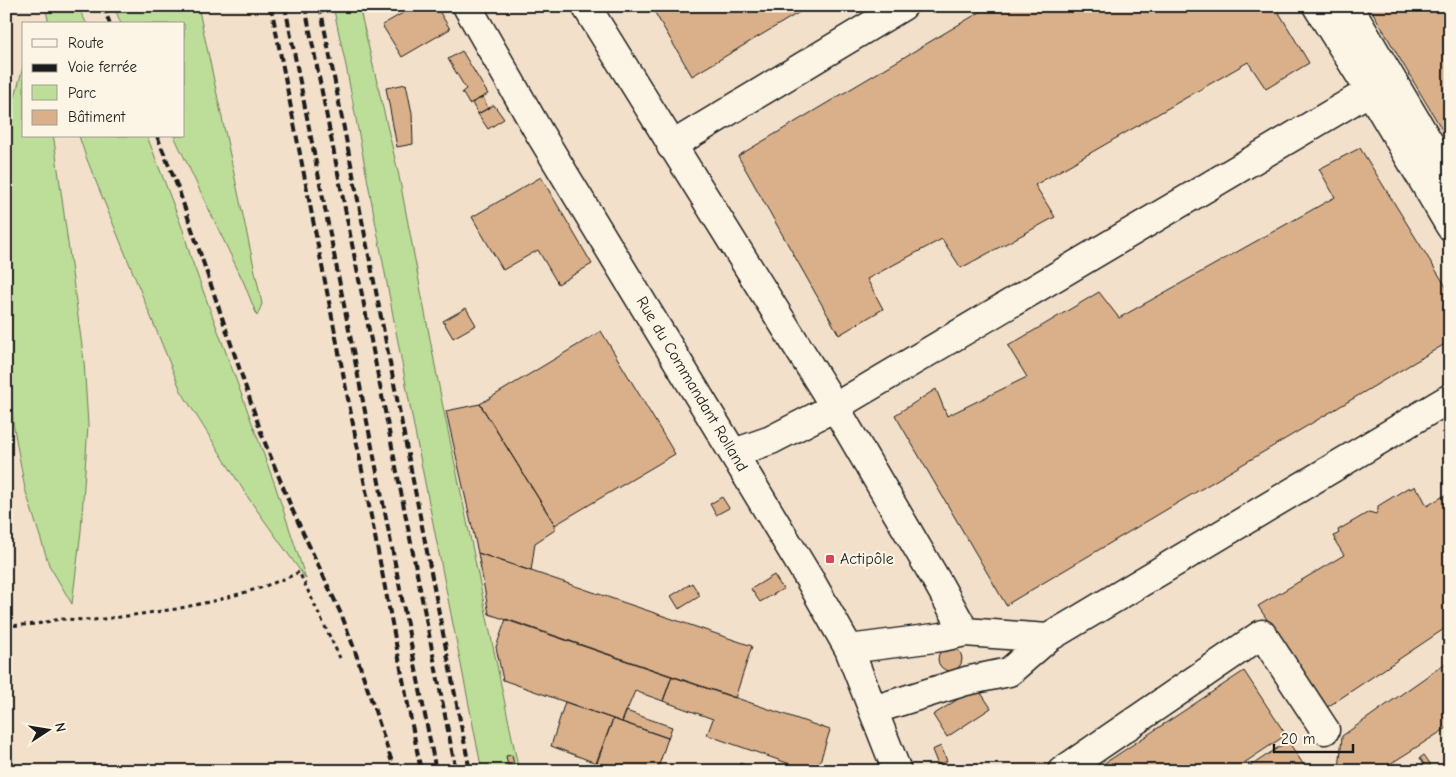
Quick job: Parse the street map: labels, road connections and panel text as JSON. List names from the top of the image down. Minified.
{"streets":{"street":["Rue du Commandant Rolland"]},"places":{"transit":["Actipôle"]},"legend":["Route","Voie ferrée","Parc","Bâtiment"],"scale_bar":"20 m","north":"right"}
